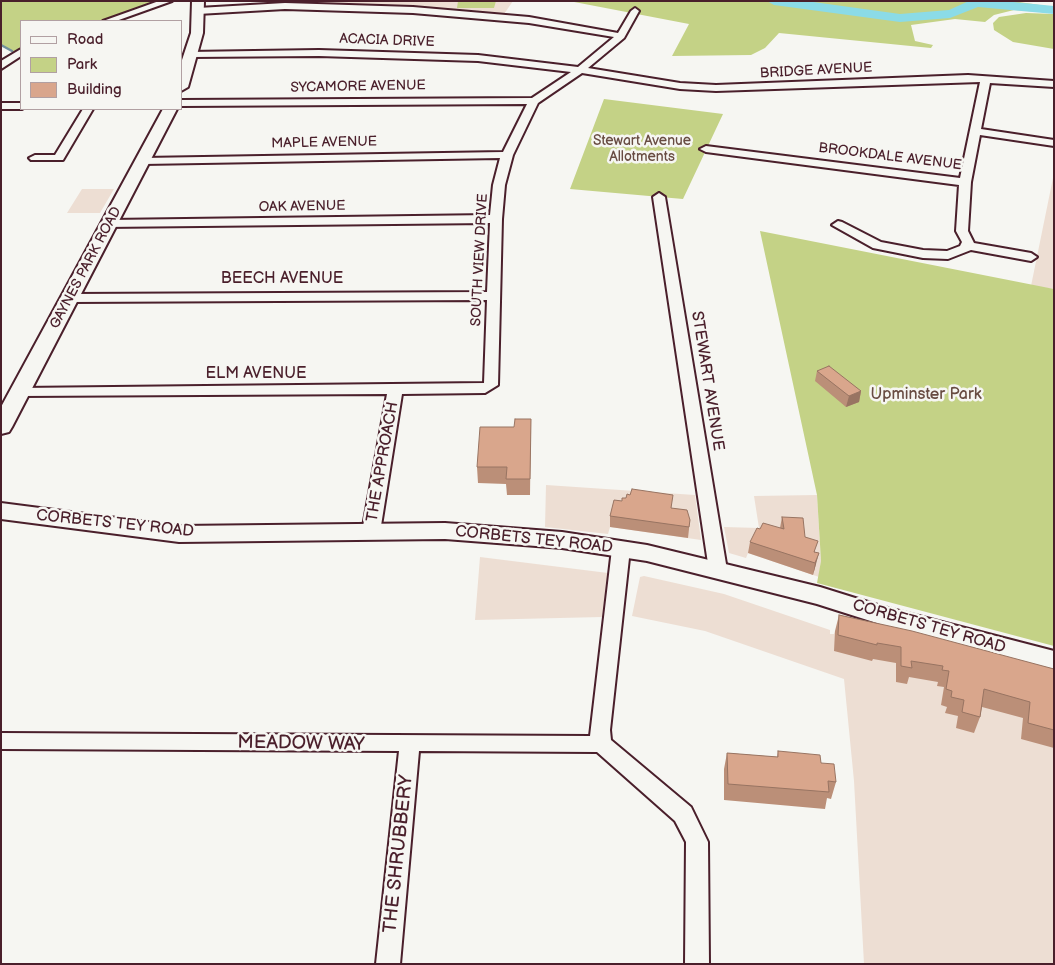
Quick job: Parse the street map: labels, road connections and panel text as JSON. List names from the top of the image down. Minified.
{"streets":{"street":["ACACIA DRIVE","BRIDGE AVENUE","SYCAMORE AVENUE","MAPLE AVENUE","BROOKDALE AVENUE","OAK AVENUE","SOUTH VIEW DRIVE","GAYNES PARK ROAD","BEECH AVENUE","ELM AVENUE","STEWART AVENUE","THE APPROACH","CORBETS TEY ROAD","MEADOW WAY","THE SHRUBBERY"]},"crossings":[["ACACIA DRIVE","BRIDGE AVENUE"],["ACACIA DRIVE","SOUTH VIEW DRIVE"],["BRIDGE AVENUE","BROOKDALE AVENUE"],["BRIDGE AVENUE","SOUTH VIEW DRIVE"],["SYCAMORE AVENUE","SOUTH VIEW DRIVE"],["MAPLE AVENUE","SOUTH VIEW DRIVE"],["MAPLE AVENUE","GAYNES PARK ROAD"],["OAK AVENUE","SOUTH VIEW DRIVE"],["OAK AVENUE","GAYNES PARK ROAD"],["SOUTH VIEW DRIVE","BEECH AVENUE"],["SOUTH VIEW DRIVE","ELM AVENUE"],["GAYNES PARK ROAD","BEECH AVENUE"],["GAYNES PARK ROAD","ELM AVENUE"],["ELM AVENUE","THE APPROACH"],["STEWART AVENUE","CORBETS TEY ROAD"],["THE APPROACH","CORBETS TEY ROAD"],["MEADOW WAY","THE SHRUBBERY"]],"parks":["Stewart Avenue Allotments","Upminster Park"],"legend":["Road","Park","Building"]}
